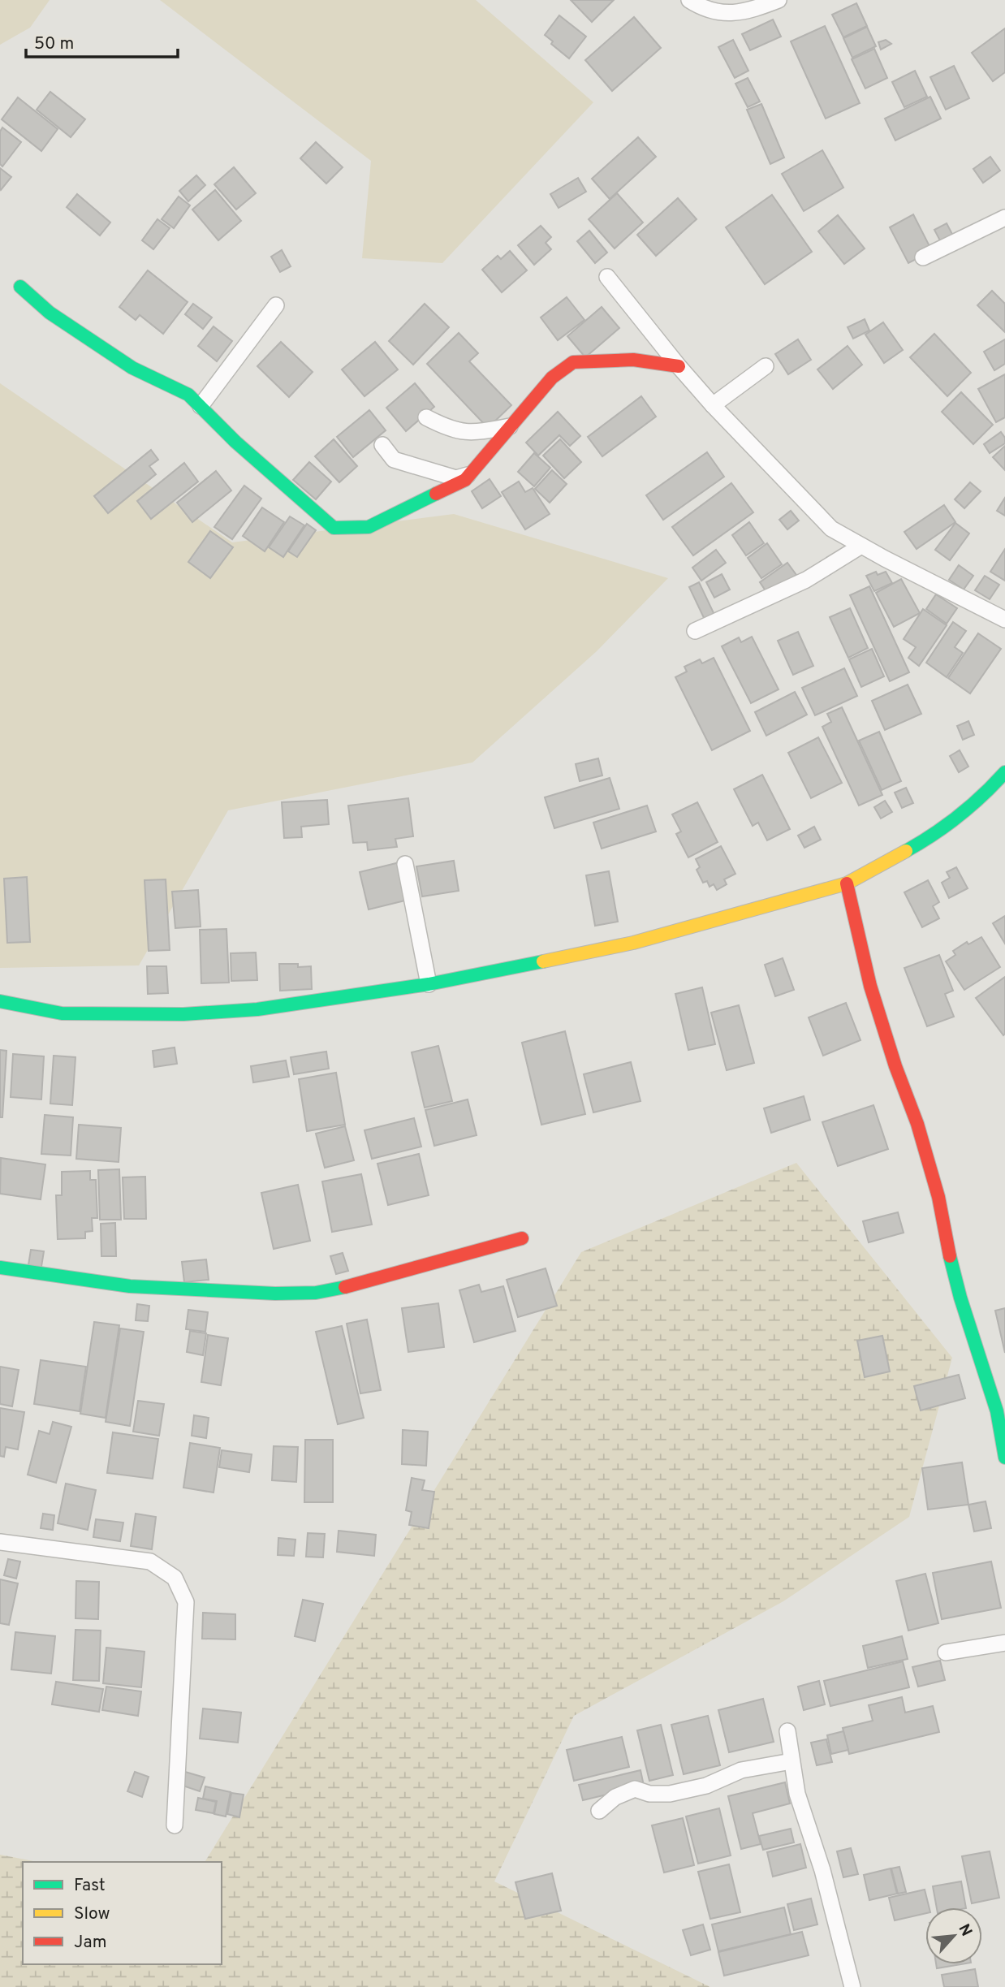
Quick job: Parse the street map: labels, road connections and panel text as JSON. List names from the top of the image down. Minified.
{"legend":["Fast","Slow","Jam"],"scale_bar":"50 m","north":"top right"}
